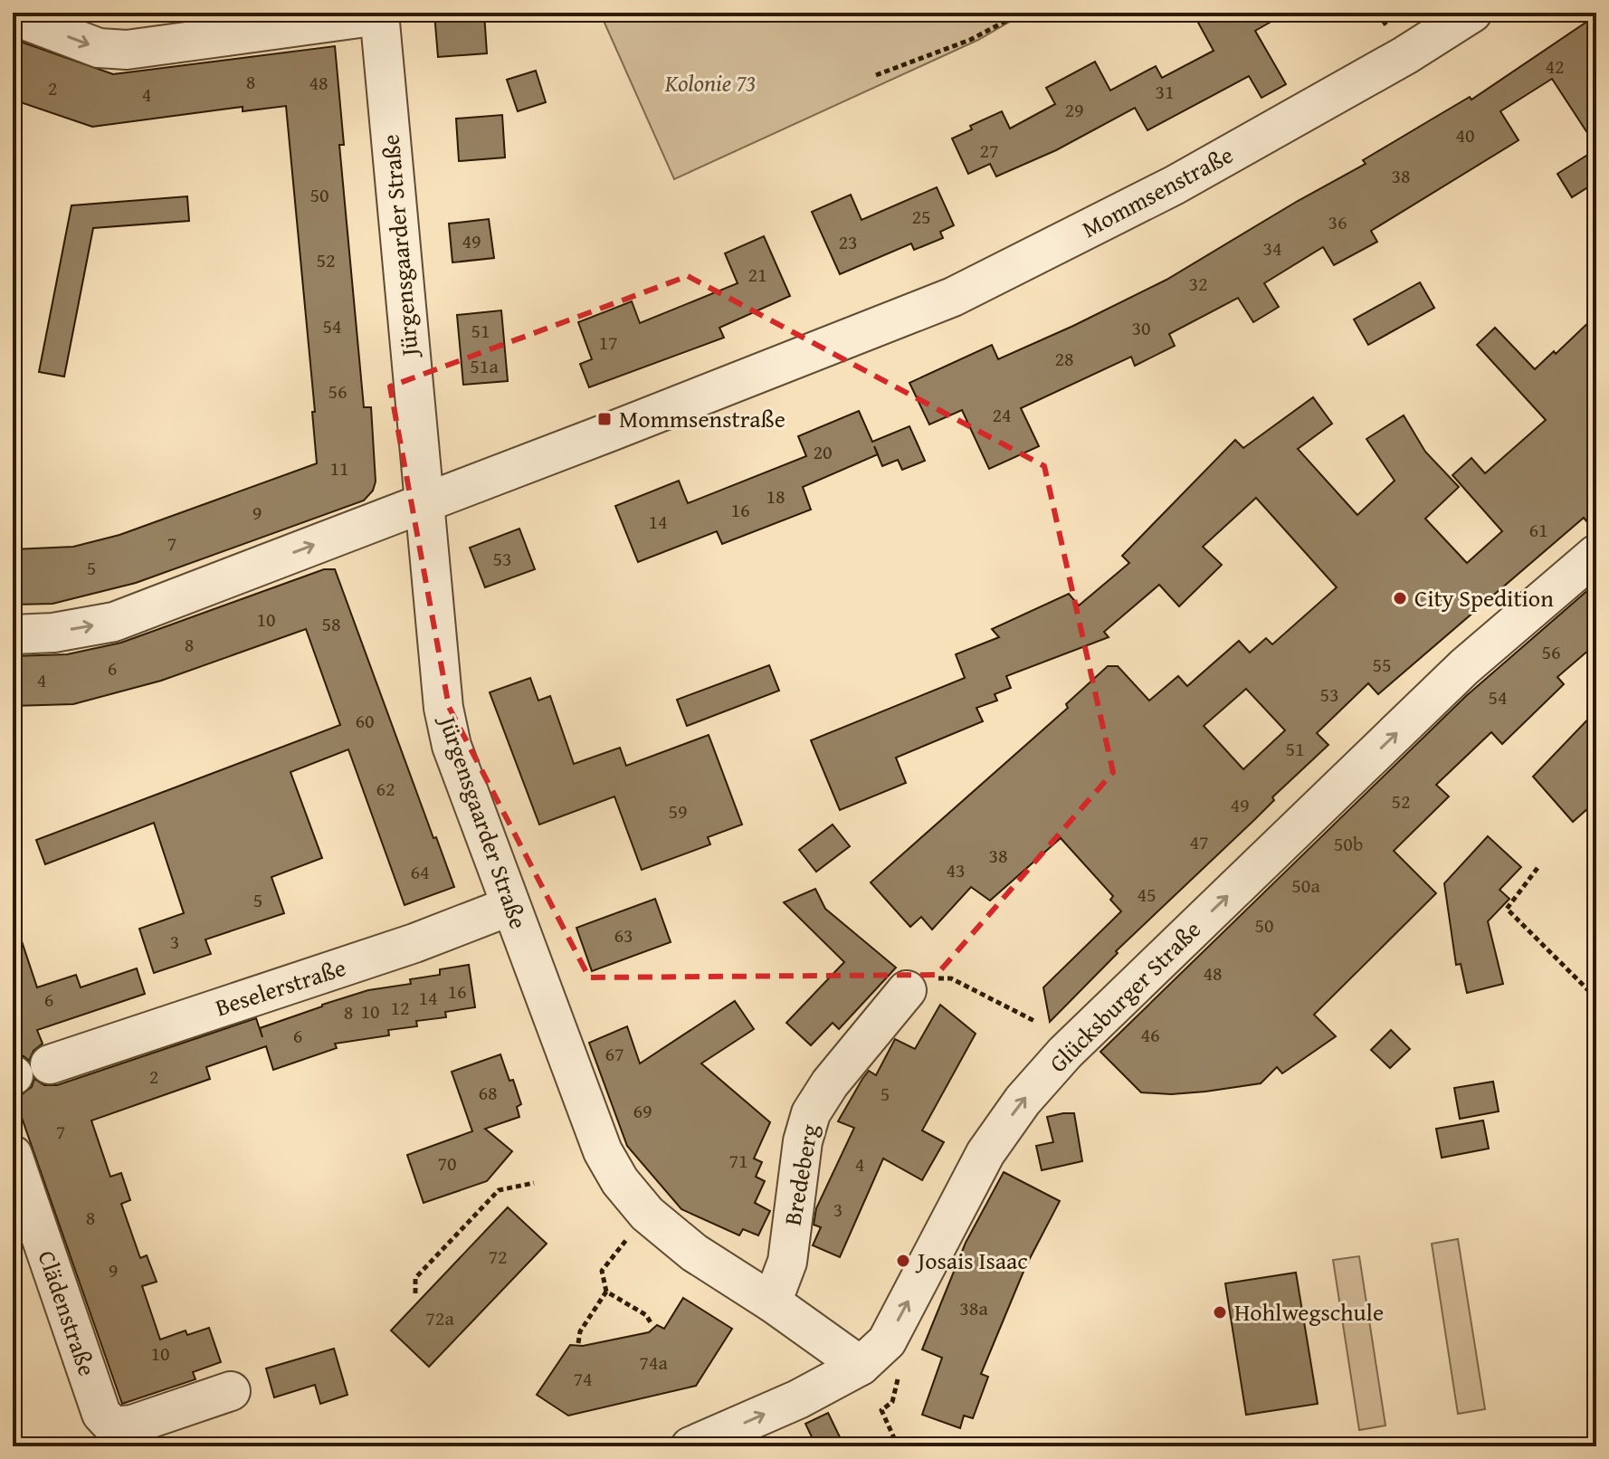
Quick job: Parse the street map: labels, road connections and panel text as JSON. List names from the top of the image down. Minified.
{"streets":{"street":["Mommsenstraße","Jürgensgaarder Straße","Beselerstraße","Glücksburger Straße","Bredeberg","Clädenstraße"]},"crossings":[["Mommsenstraße","Jürgensgaarder Straße"],["Jürgensgaarder Straße","Beselerstraße"],["Jürgensgaarder Straße","Glücksburger Straße"],["Jürgensgaarder Straße","Bredeberg"]],"one_way":["Glücksburger Straße"],"parks":["Kolonie 73"],"places":{"transit":["Mommsenstraße"],"other":["City Spedition","Josais Isaac","Hohlwegschule"]},"house_numbers":["42","8","48","2","31","4","29","40","27","38","50","25","36","49","23","34","52","21","32","54","30","51","17","28","51a","56","24","20","11","18","16","9","14","61","7","53","5","10","58","8","56","55","6","4","53","54","60","51","62","52","49","59","47","50b","38","43","64","50a","45","5","50","63","3","48","16","14","6","12","10","8","46","6","67","2","68","5","69","7","71","70","4","3","8","72","9","38a","72a","10","74a","74"]}
